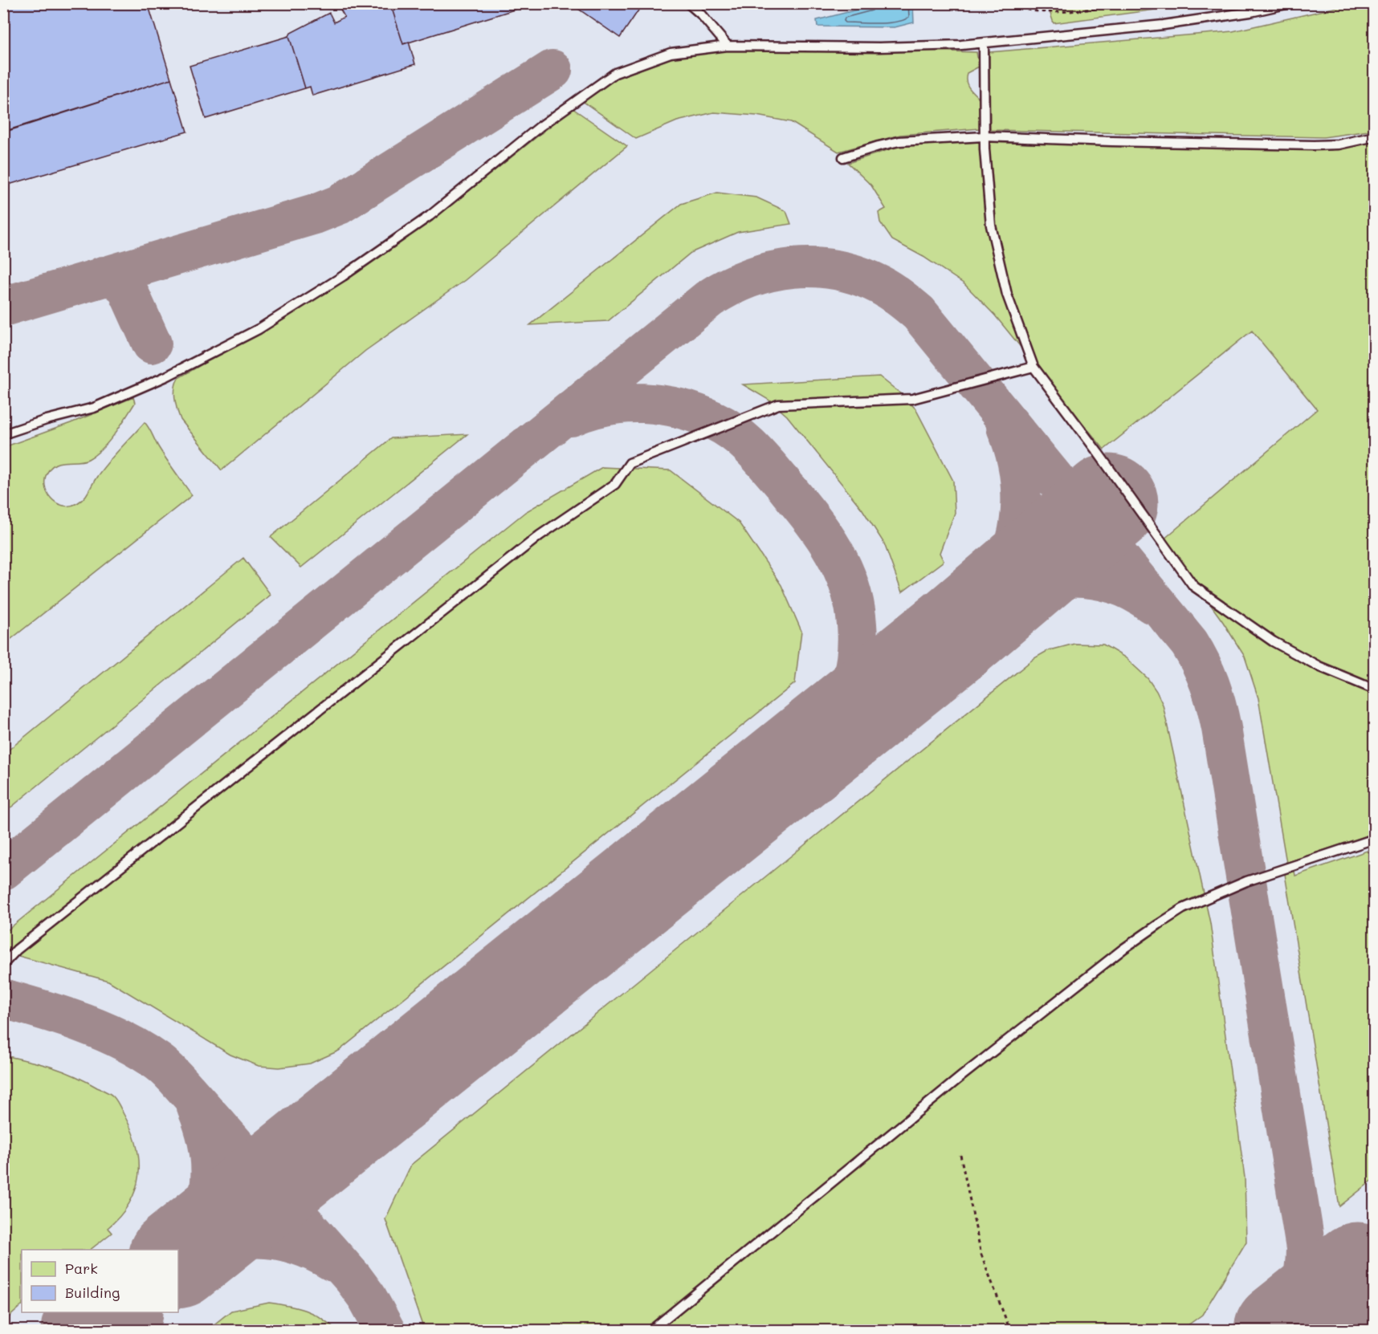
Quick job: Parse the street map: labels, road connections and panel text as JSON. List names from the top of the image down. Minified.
{"legend":["Park","Building"]}
